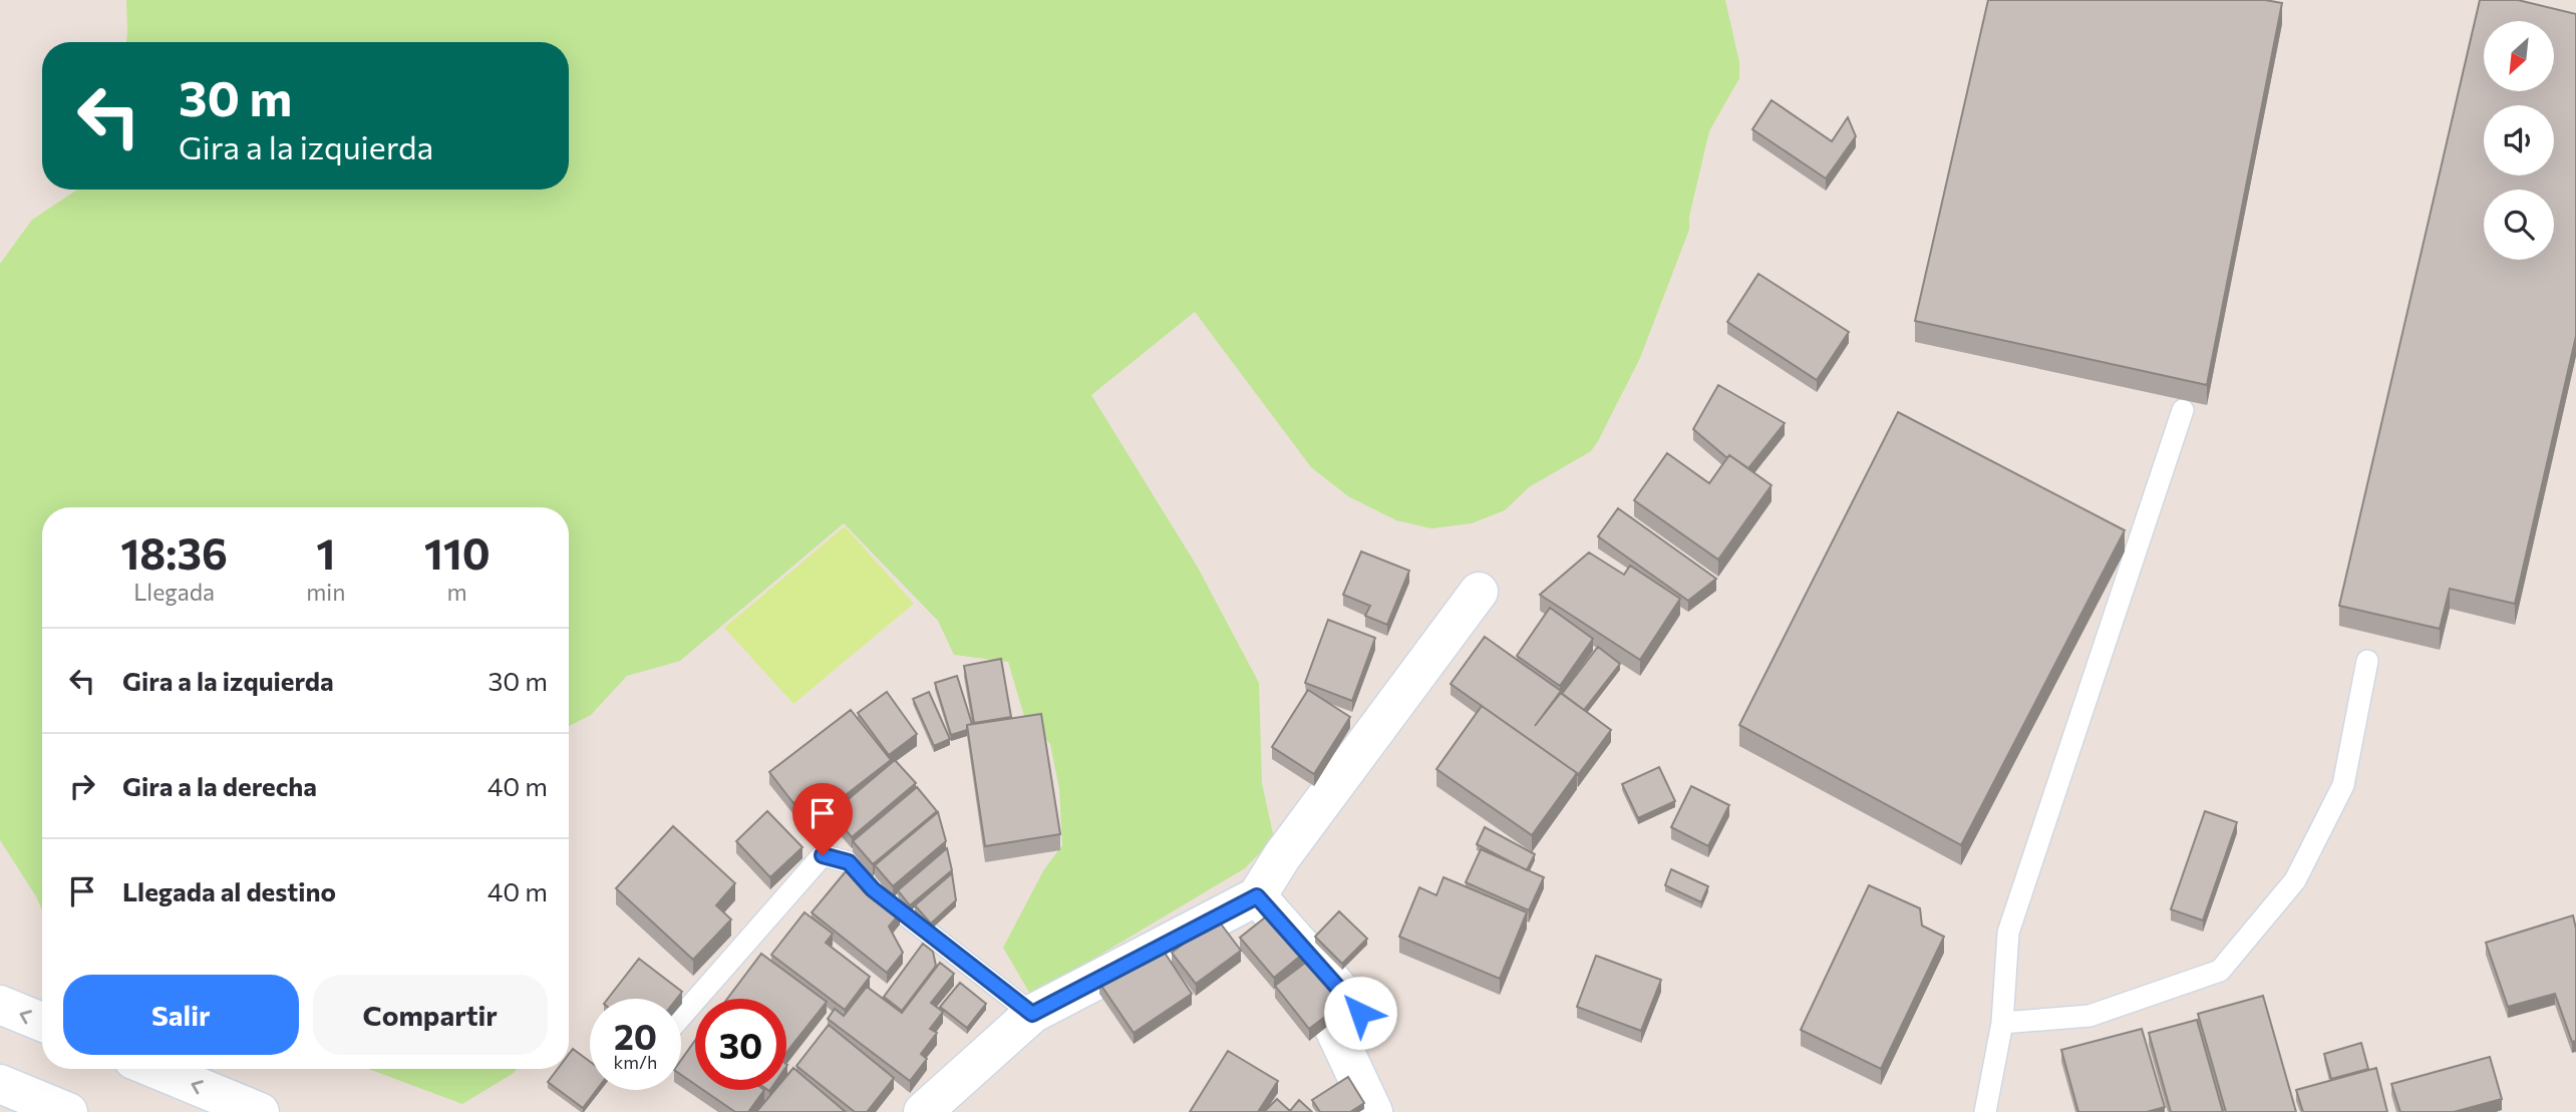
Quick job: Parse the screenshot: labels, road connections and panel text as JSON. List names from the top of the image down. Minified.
{"north":"bottom left","page":{"turn":["30 m","Gira a la izquierda"],"eta":["18:36","Llegada","1","min","110","m"],"list":[{"name":"Gira a la izquierda","value":"30 m"},{"name":"Gira a la derecha","value":"40 m"},{"name":"Llegada al destino","value":"40 m"}],"buttons":["Salir","Compartir"],"speed":"20 km/h","limit":"30"}}
